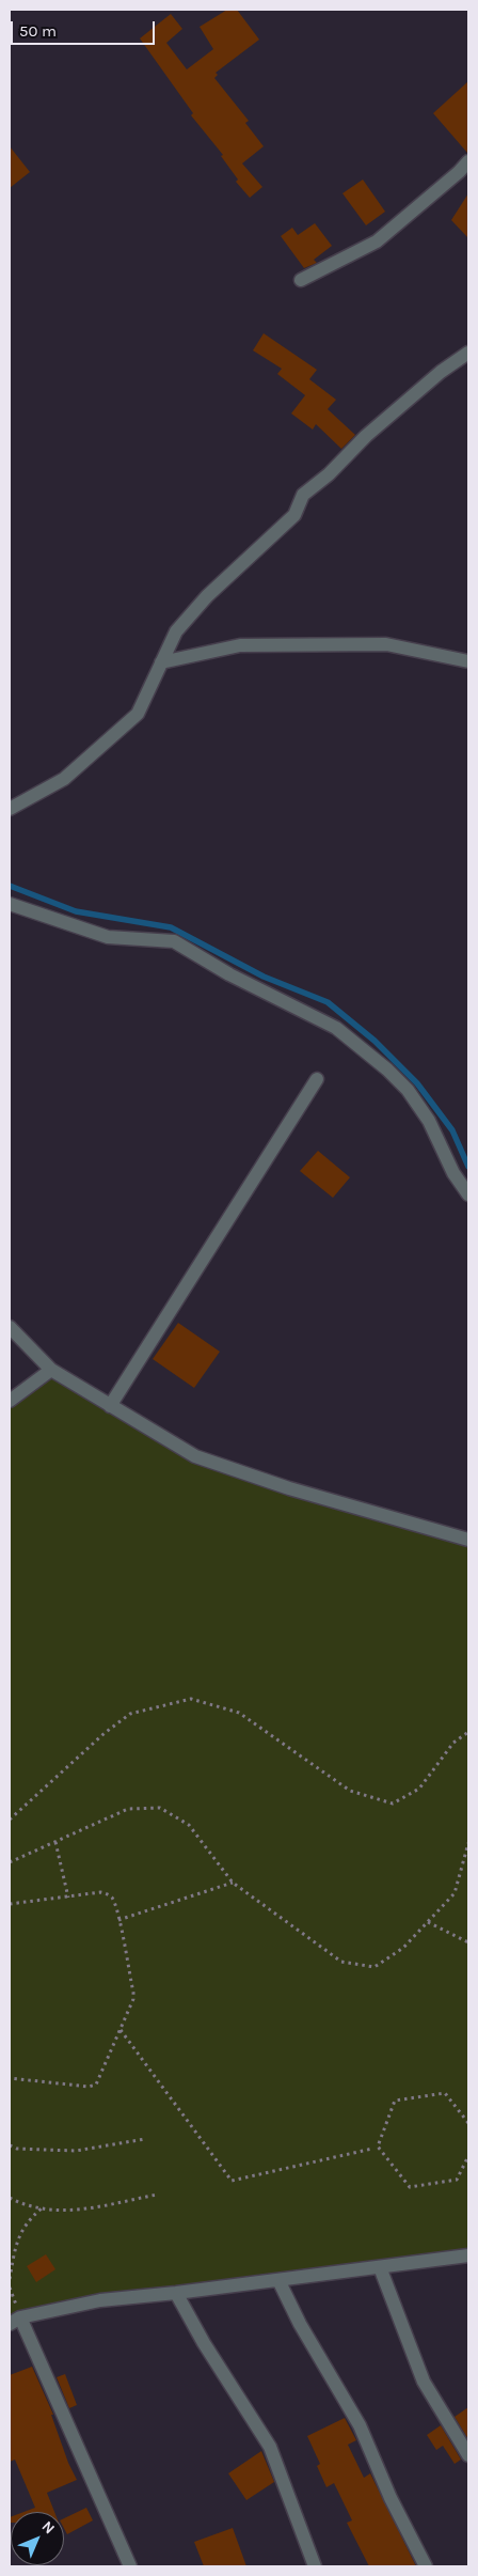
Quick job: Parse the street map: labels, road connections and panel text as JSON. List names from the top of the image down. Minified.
{"scale_bar":"50 m","north":"top right"}
